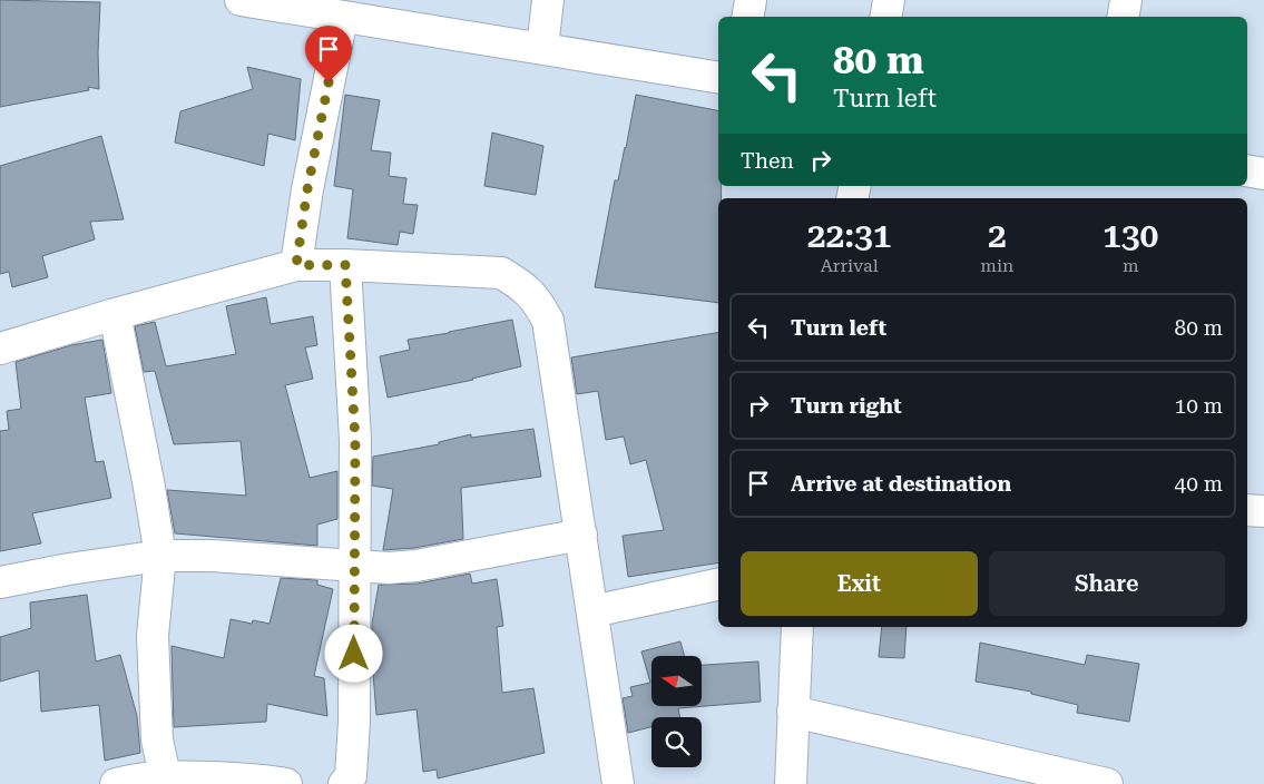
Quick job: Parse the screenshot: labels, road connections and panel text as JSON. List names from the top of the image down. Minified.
{"north":"left","page":{"turn":["80 m","Turn left"],"then":"Then","eta":["22:31","Arrival","2","min","130","m"],"list":[{"name":"Turn left","value":"80 m"},{"name":"Turn right","value":"10 m"},{"name":"Arrive at destination","value":"40 m"}],"buttons":["Exit","Share"]}}
